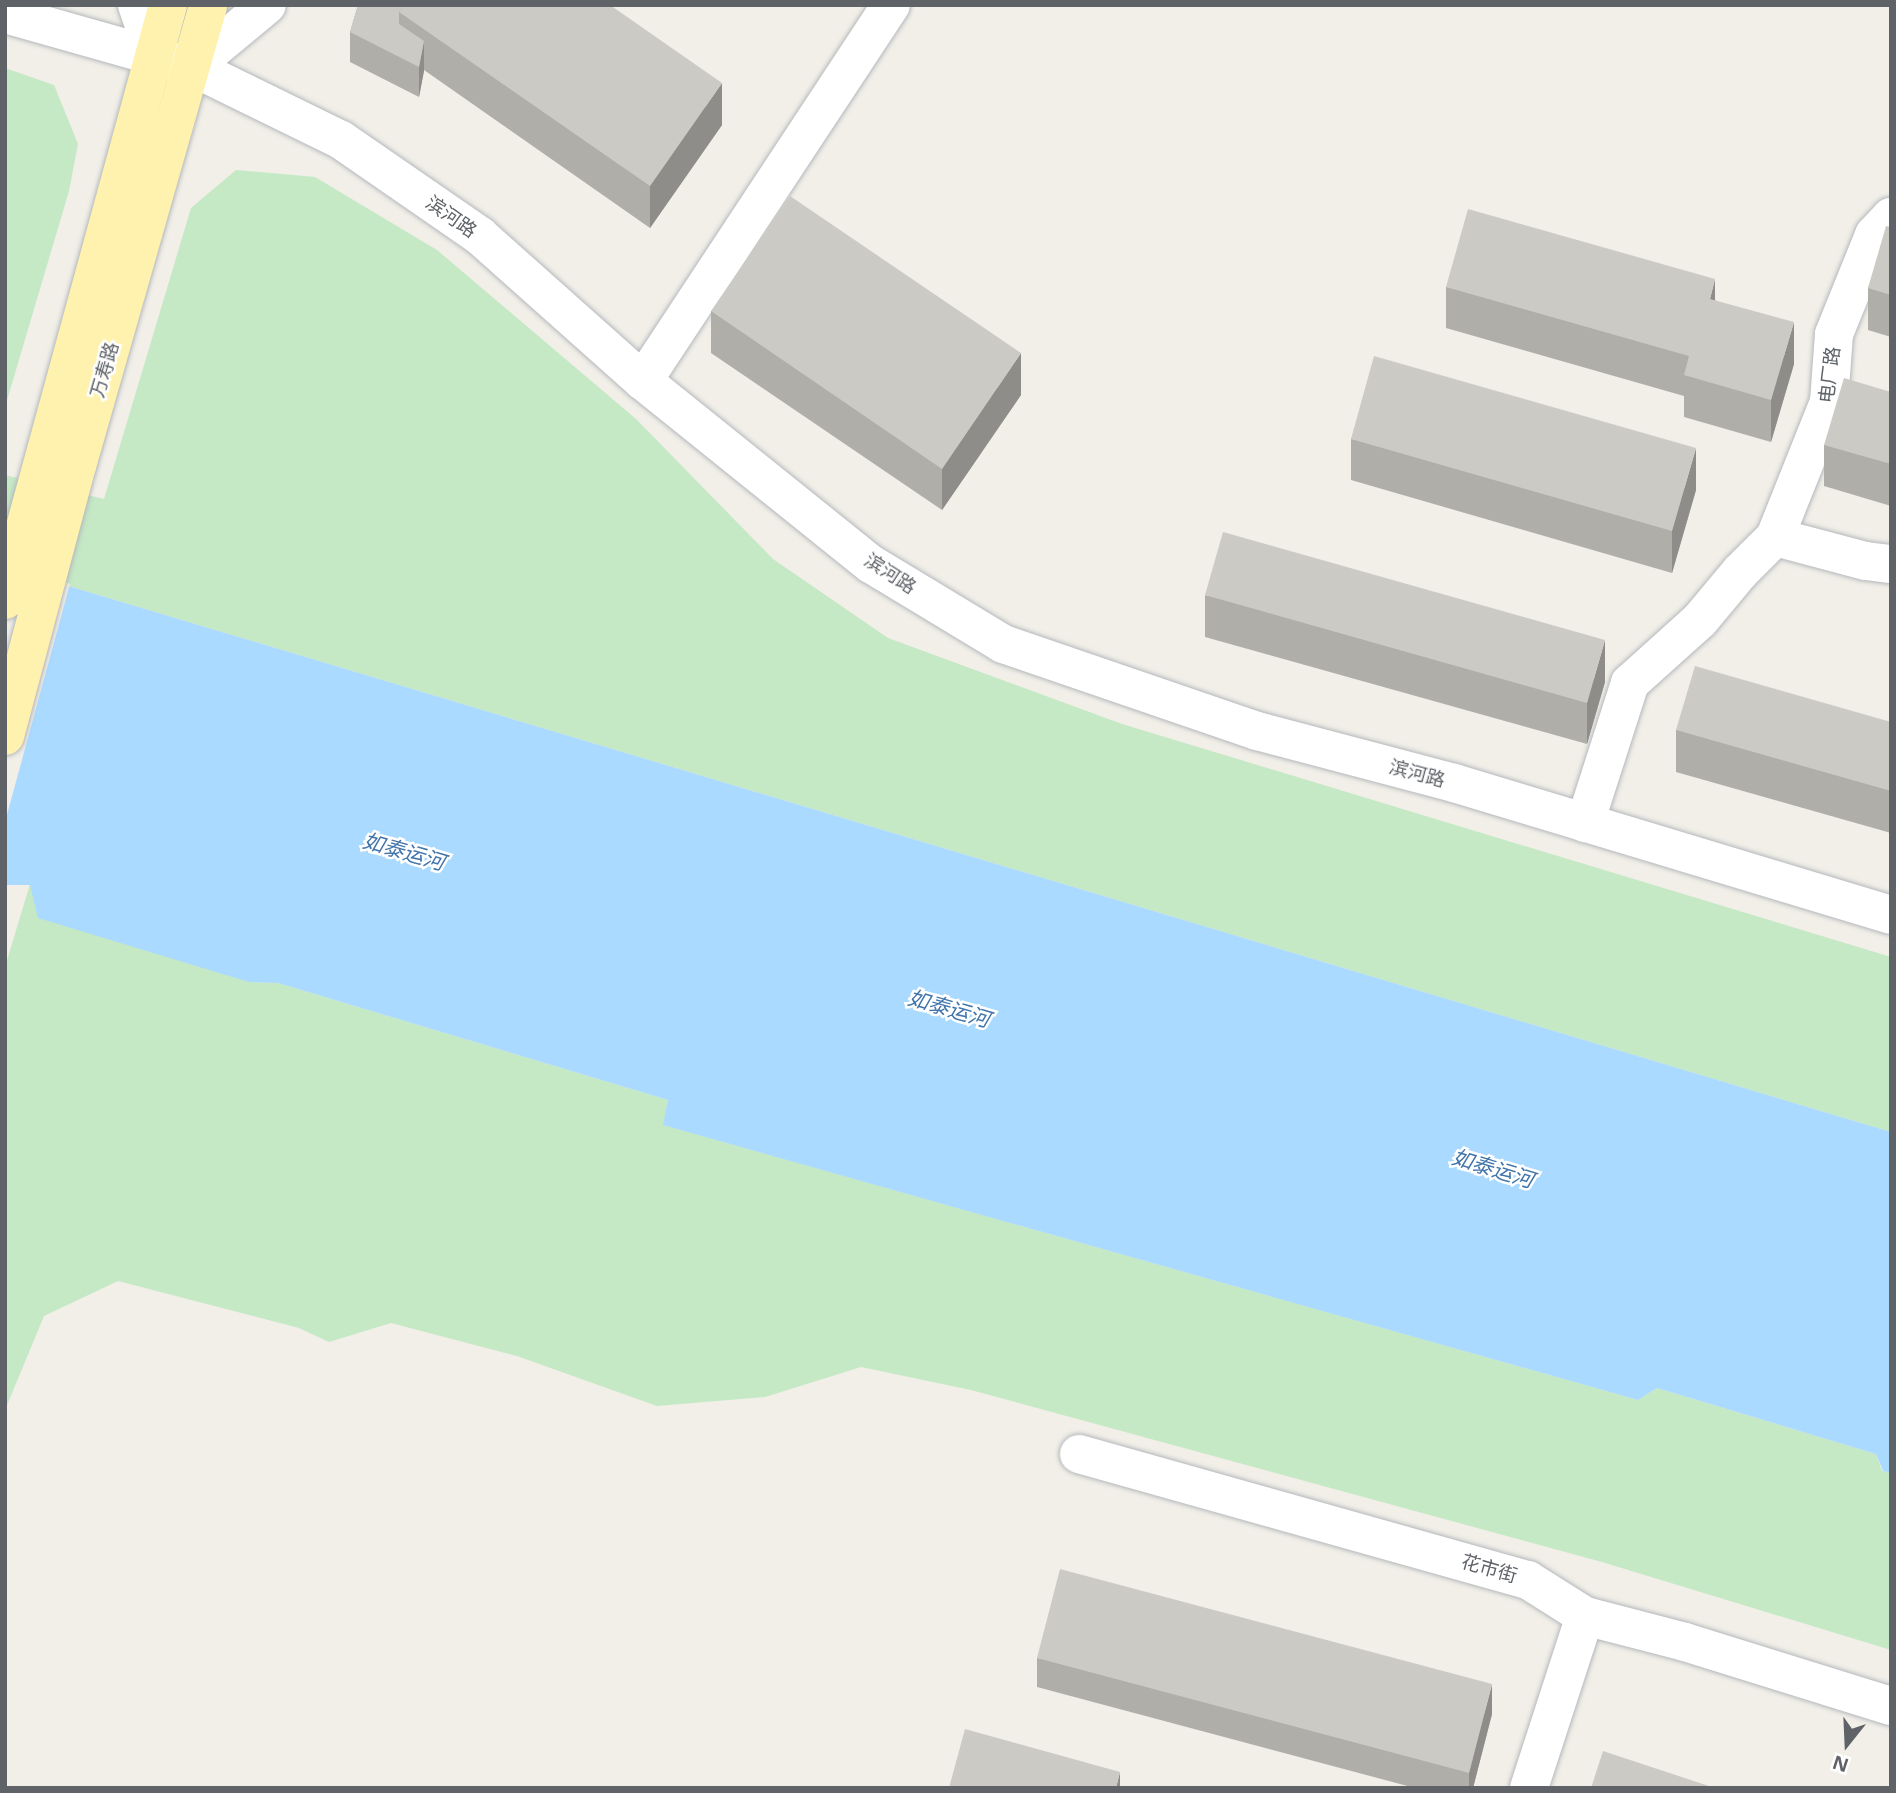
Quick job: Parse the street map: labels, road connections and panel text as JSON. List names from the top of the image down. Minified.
{"streets":{"main road":["万寿路"],"street":["滨河路","电厂路","花市街"]},"crossings":[["滨河路","万寿路"]],"water":["如泰运河"],"north":"bottom"}
